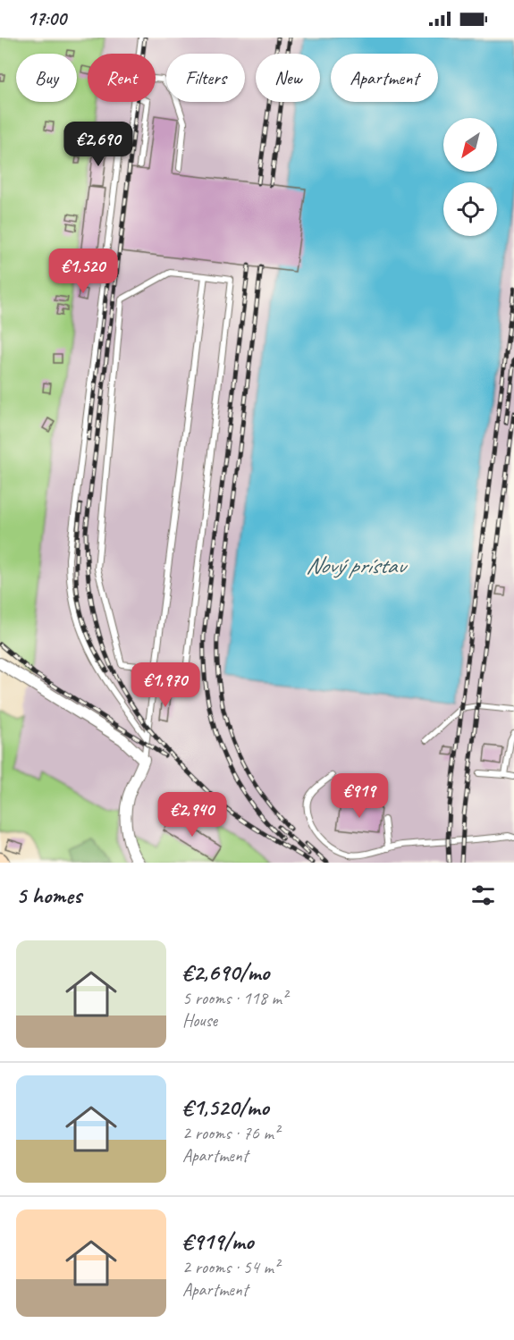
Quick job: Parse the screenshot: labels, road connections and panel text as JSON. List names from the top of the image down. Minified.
{"water":["Nový prístav"],"north":"bottom left","page":{"status":"17:00","chip":["Buy","Rent","Filters","New","Apartment"],"price":["€2,690","€1,520","€1,970","€919","€2,940"],"heading":"5 homes","list":[{"name":"€2,690/mo","note":"5 rooms · 118 m² · House"},{"name":"€1,520/mo","note":"2 rooms · 76 m² · Apartment"},{"name":"€919/mo","note":"2 rooms · 54 m² · Apartment"}]}}
